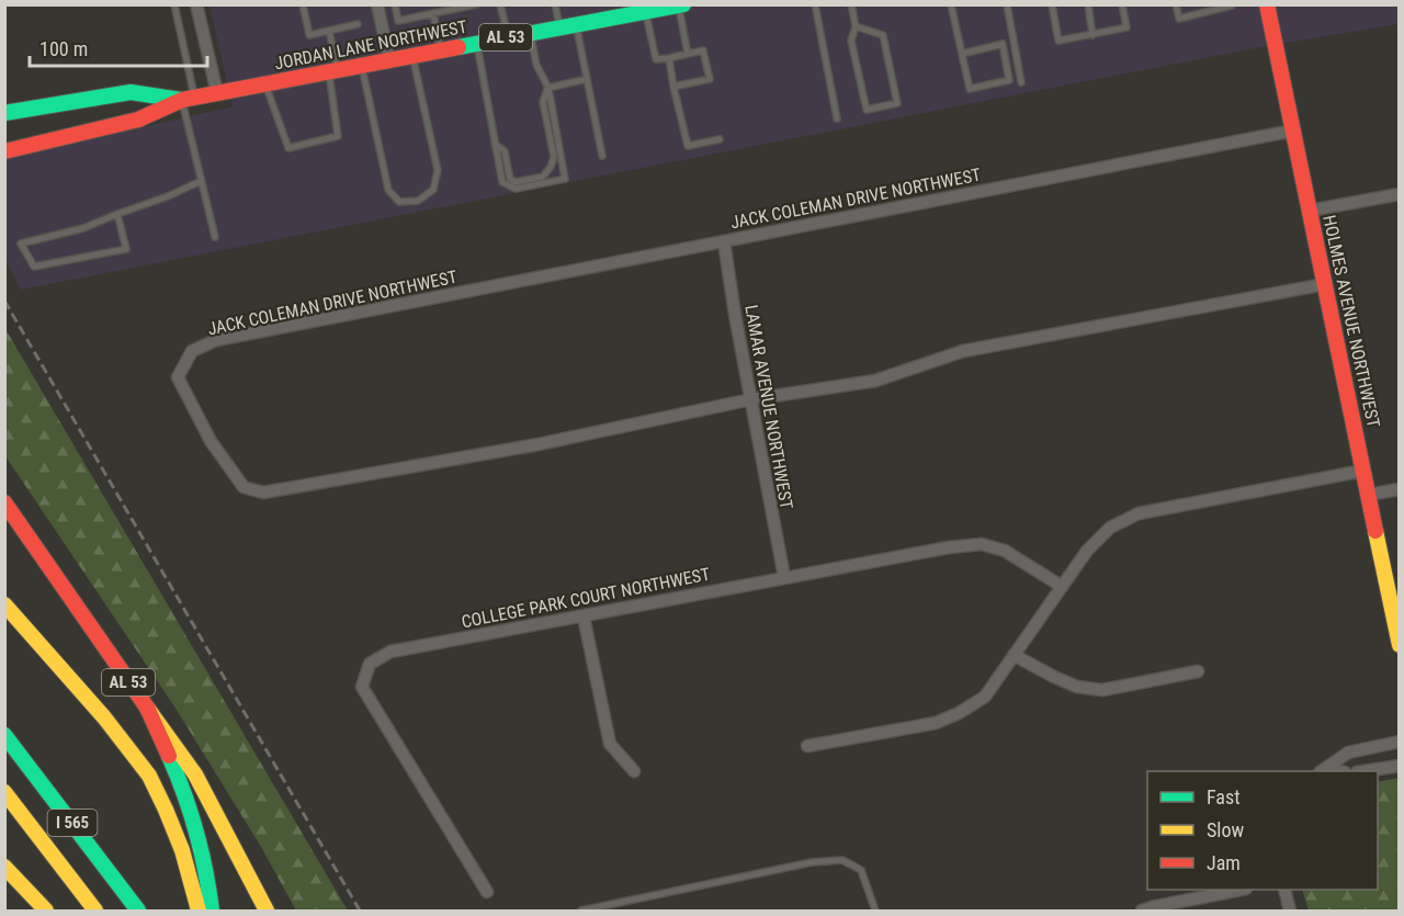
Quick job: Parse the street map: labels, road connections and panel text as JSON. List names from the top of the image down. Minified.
{"streets":{"main road":["AL 53","JORDAN LANE NORTHWEST","HOLMES AVENUE NORTHWEST","I 565"],"street":["JACK COLEMAN DRIVE NORTHWEST","LAMAR AVENUE NORTHWEST","COLLEGE PARK COURT NORTHWEST"]},"crossings":[["JACK COLEMAN DRIVE NORTHWEST","HOLMES AVENUE NORTHWEST"],["JACK COLEMAN DRIVE NORTHWEST","LAMAR AVENUE NORTHWEST"],["LAMAR AVENUE NORTHWEST","COLLEGE PARK COURT NORTHWEST"]],"legend":["Fast","Slow","Jam"],"scale_bar":"100 m"}
